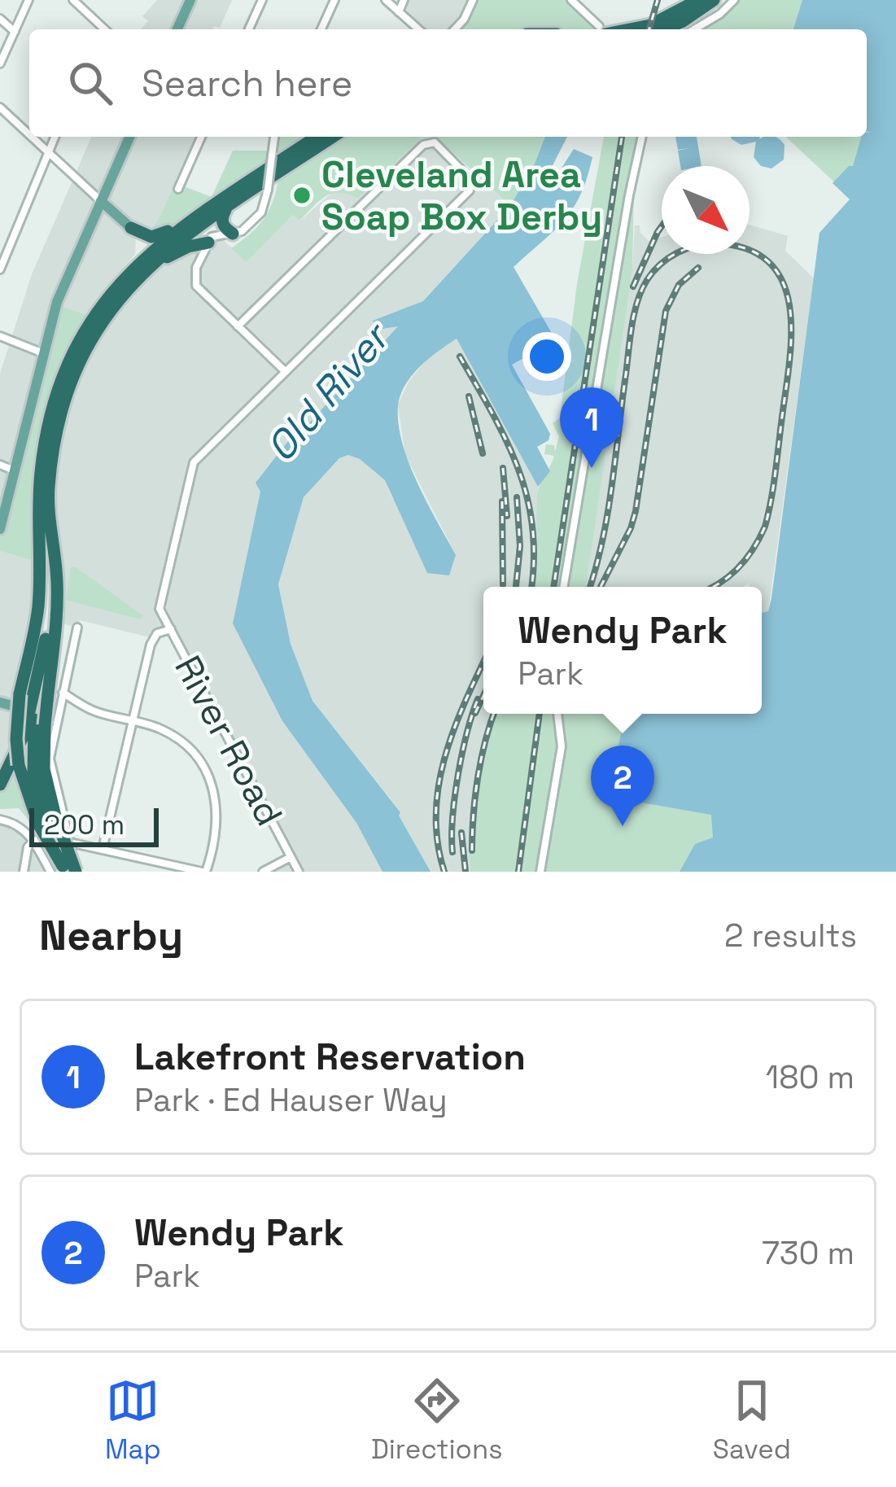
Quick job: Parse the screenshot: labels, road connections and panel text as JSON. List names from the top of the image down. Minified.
{"streets":{"street":["River Road"]},"water":["Old River"],"places":["Cleveland Area Soap Box Derby"],"scale_bar":"200 m","north":"bottom right","page":{"search":"Search here","pins":["1","2"],"popup":["Wendy Park","Park"],"scale":"200 m","heading":["Nearby","2 results"],"list":[{"mark":"1","name":"Lakefront Reservation","note":"Park · Ed Hauser Way","value":"180 m"},{"mark":"2","name":"Wendy Park","note":"Park","value":"730 m"}],"nav":["Map","Directions","Saved"]}}
